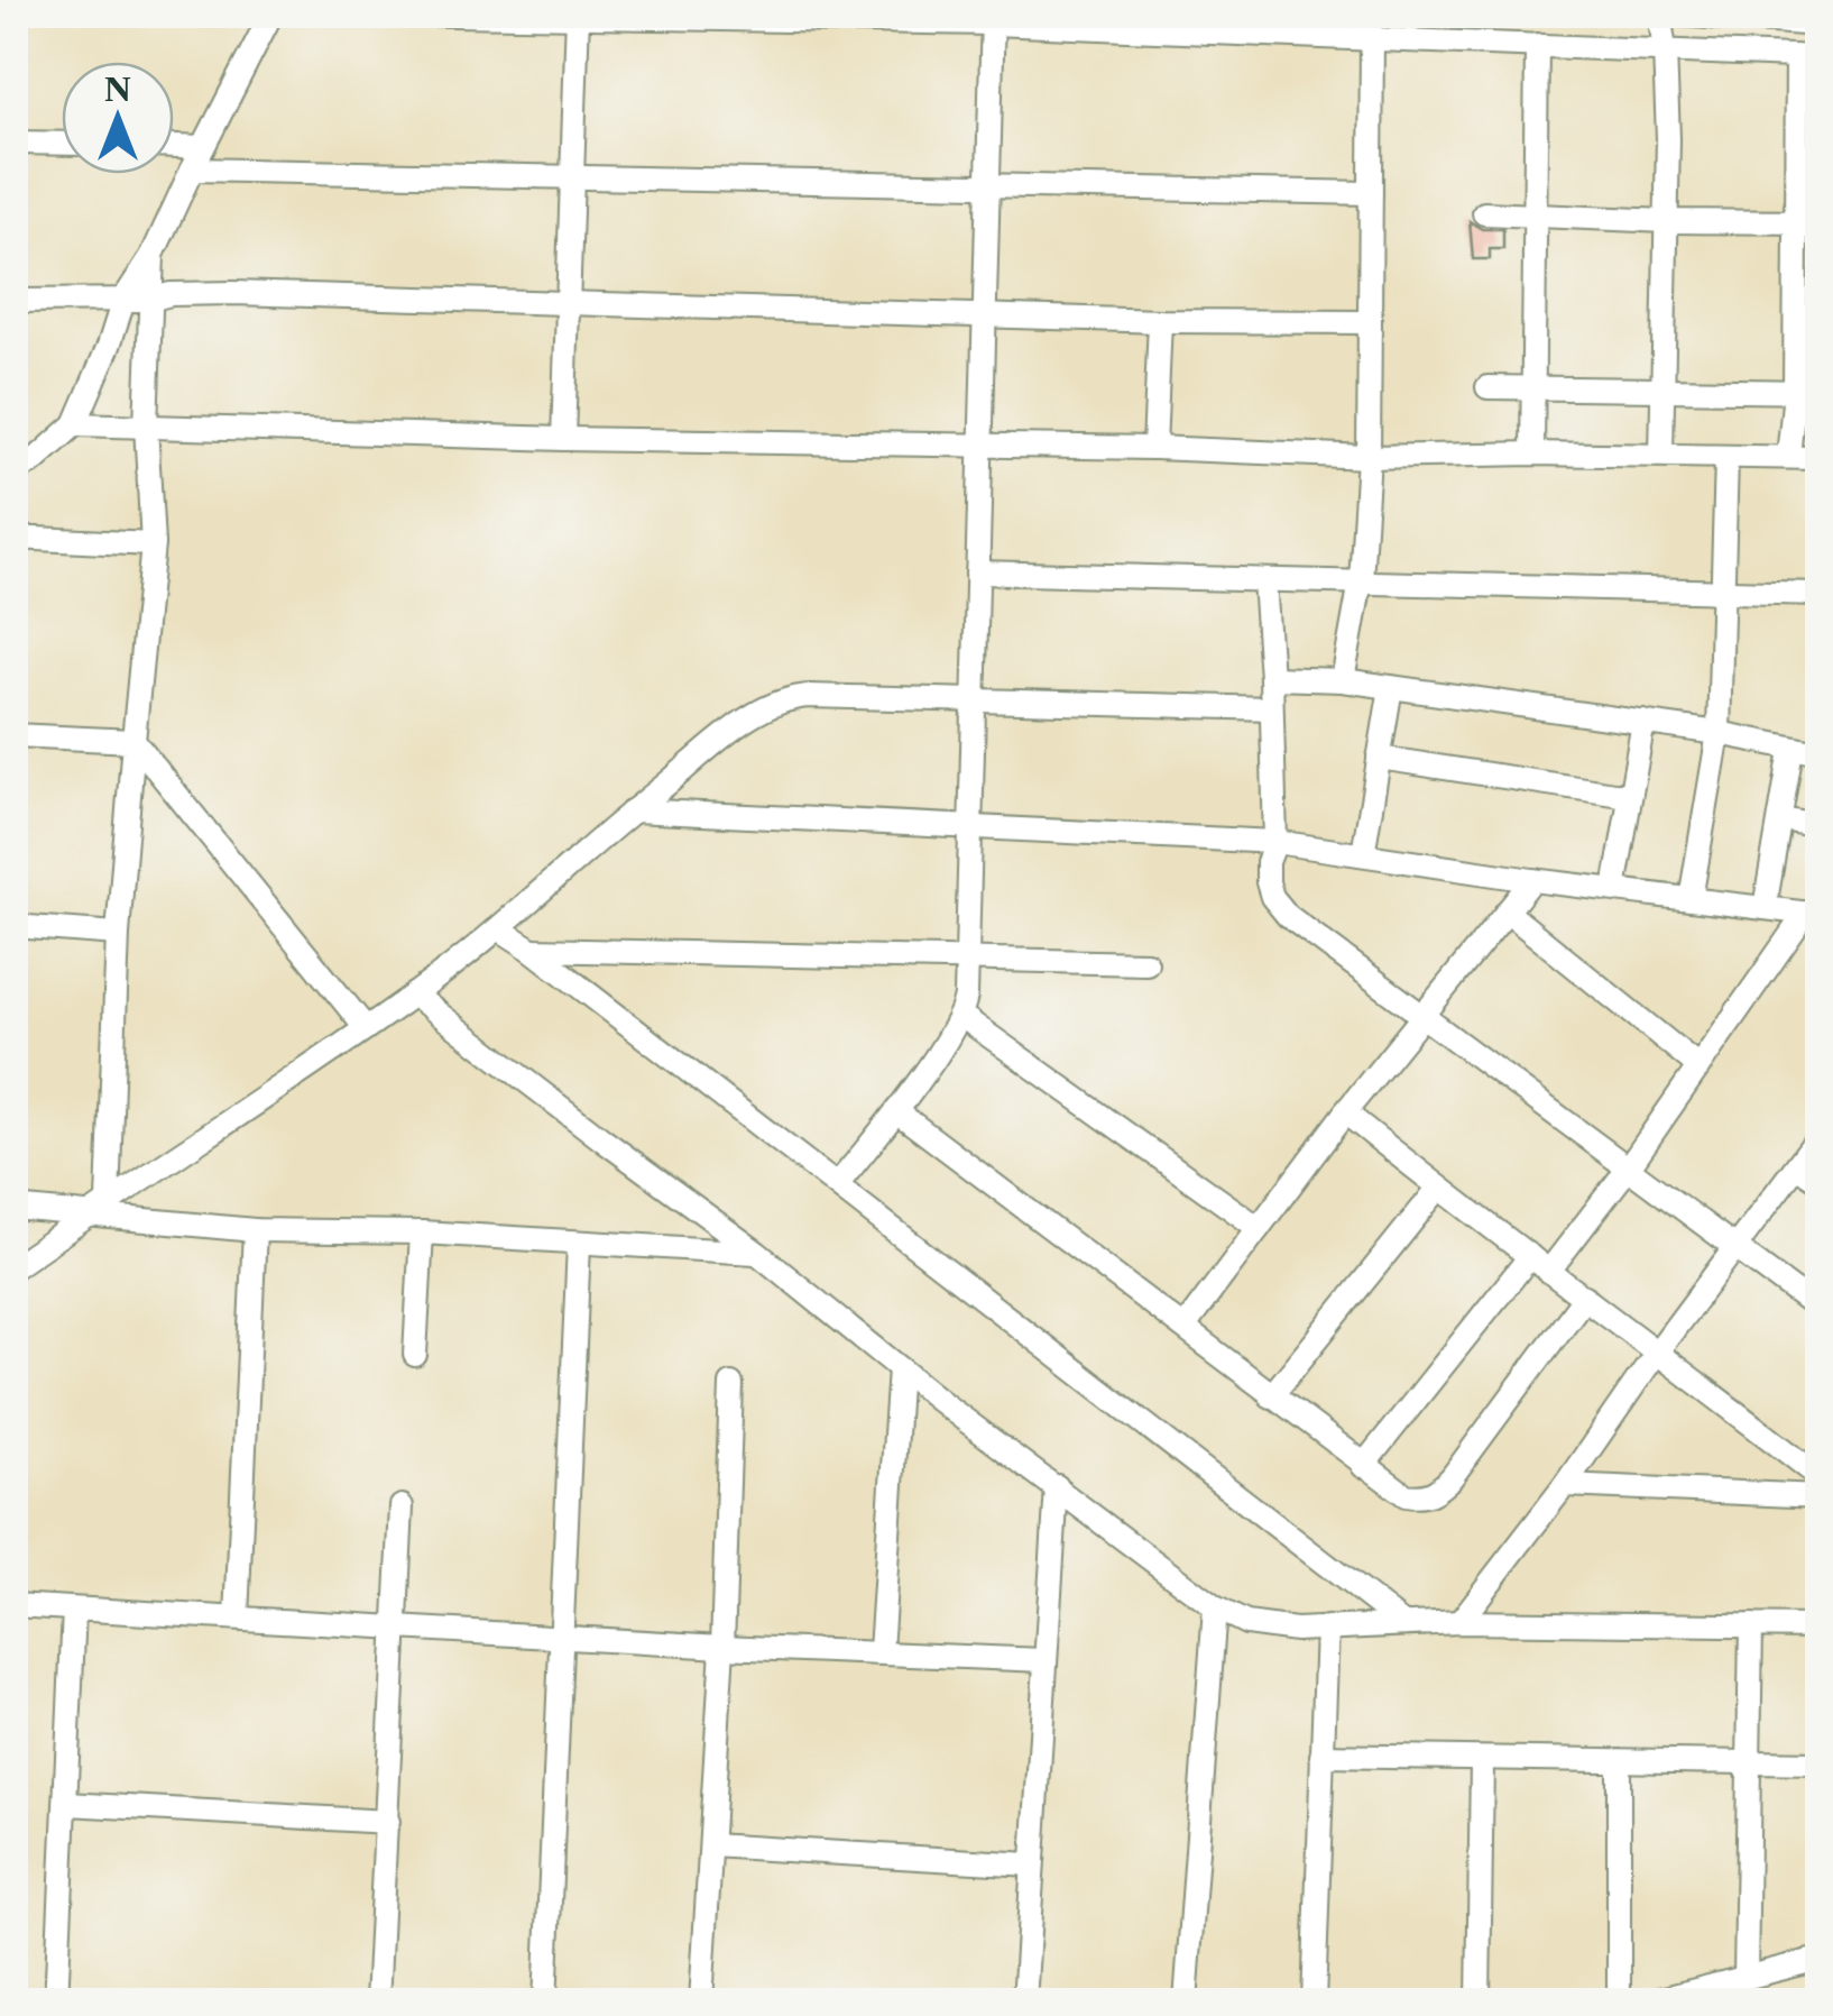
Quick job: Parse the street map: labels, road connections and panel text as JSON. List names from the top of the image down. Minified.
{"north":"top"}
